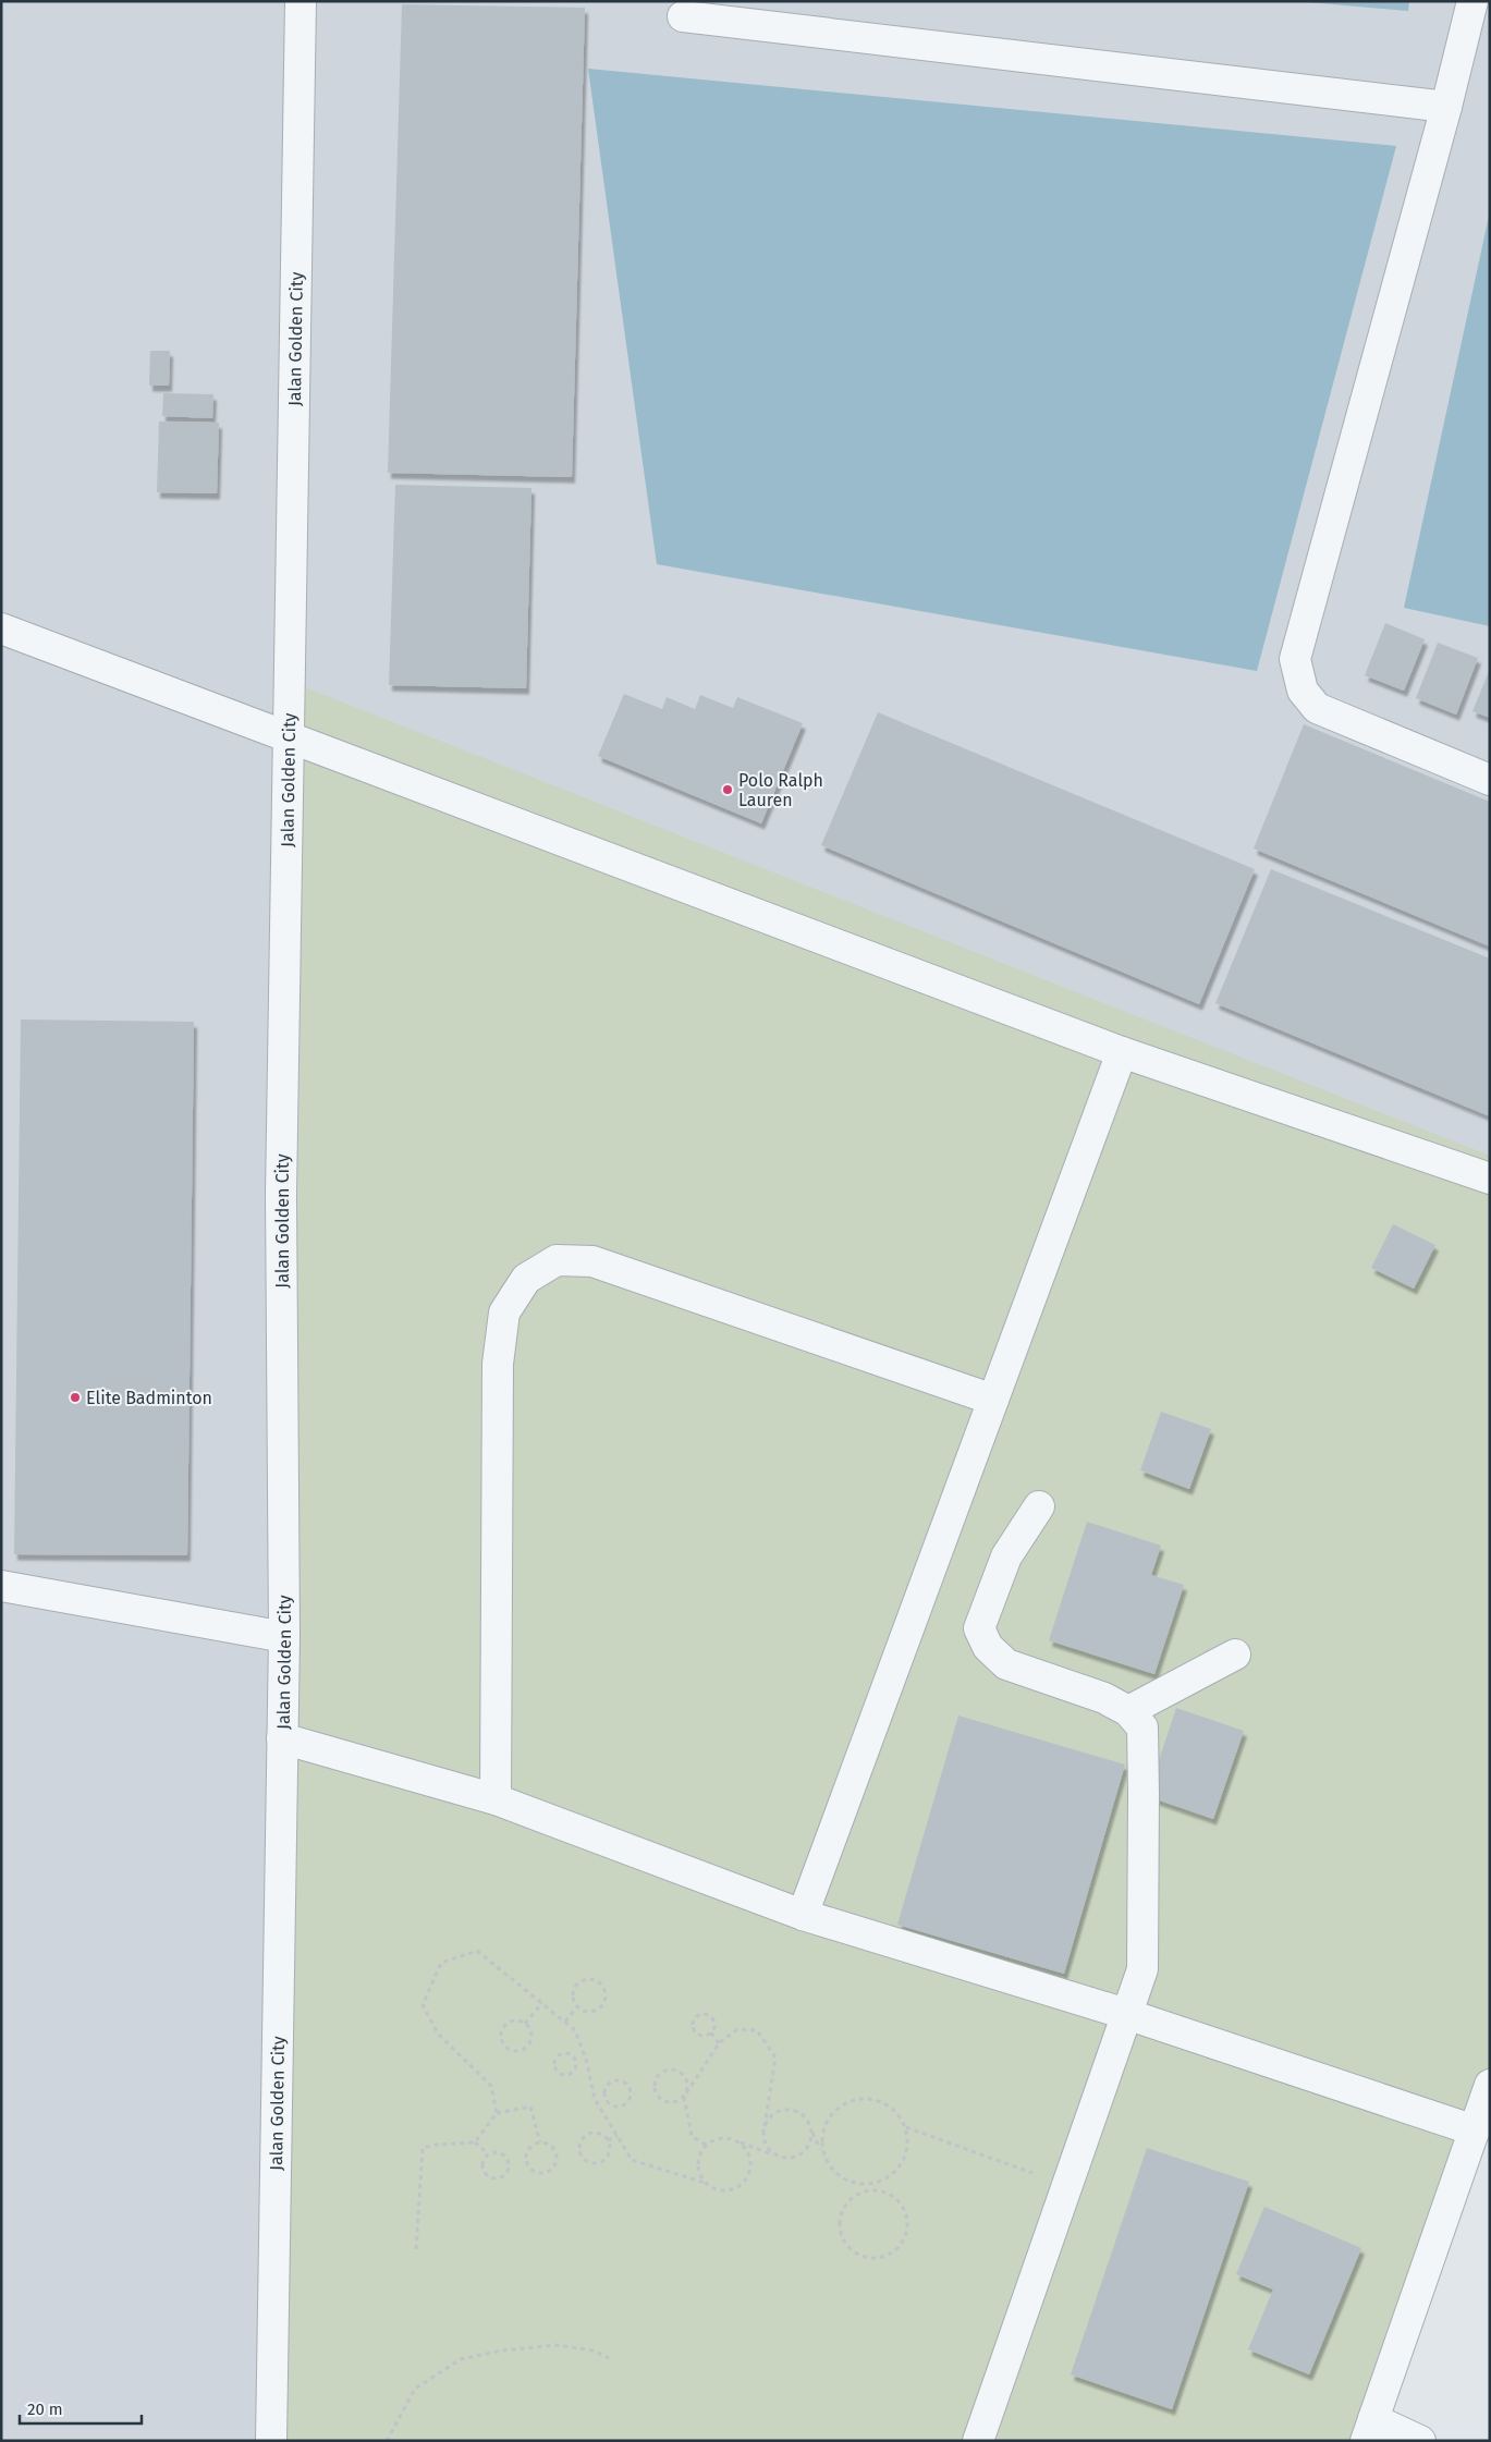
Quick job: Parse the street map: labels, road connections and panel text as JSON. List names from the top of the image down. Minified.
{"streets":{"street":["Jalan Golden City"]},"places":["Polo Ralph Lauren","Elite Badminton"],"scale_bar":"20 m"}
